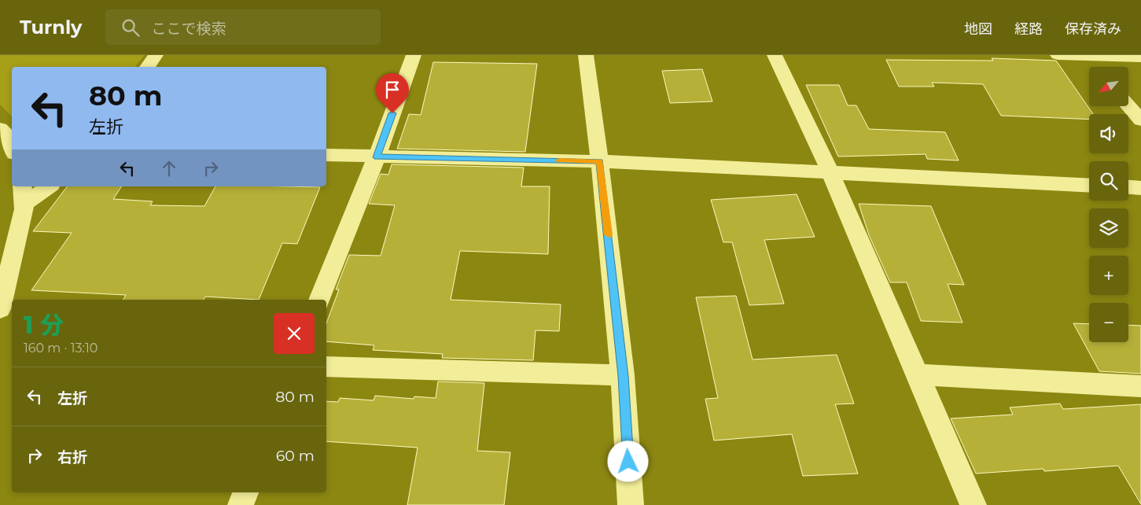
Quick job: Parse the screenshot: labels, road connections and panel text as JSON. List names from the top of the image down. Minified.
{"north":"bottom left","page":{"header":"Turnly","search":"ここで検索","nav":["地図","経路","保存済み"],"map_buttons":["+","−"],"turn":["80 m","左折"],"heading":["1 分","160 m · 13:10"],"list":[{"name":"左折","value":"80 m"},{"name":"右折","value":"60 m"}]}}
